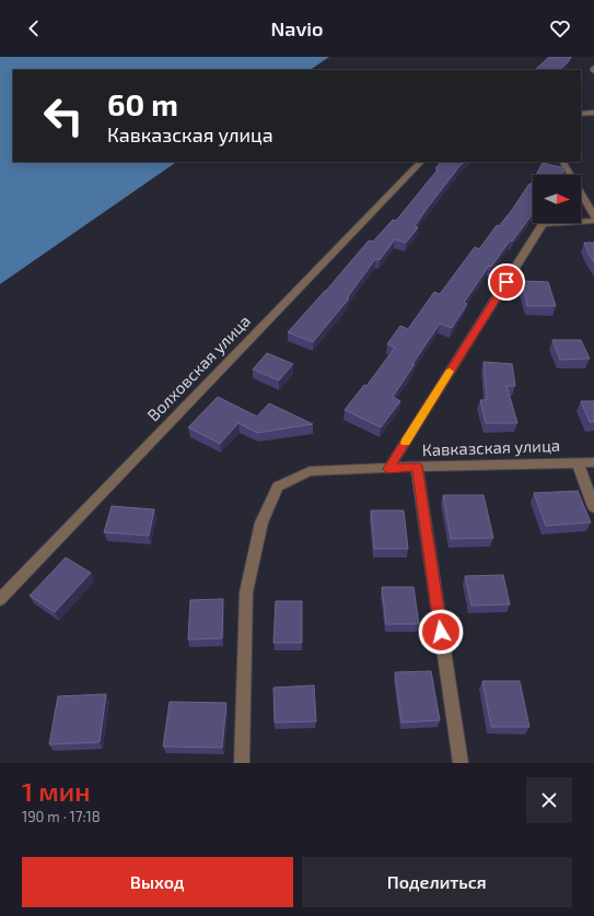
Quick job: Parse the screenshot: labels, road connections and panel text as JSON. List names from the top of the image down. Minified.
{"streets":{"street":["Волховская улица","Кавказская улица"]},"north":"right","page":{"header":"Navio","turn":["60 m","Кавказская улица"],"heading":["1 мин","190 m · 17:18"],"buttons":["Выход","Поделиться"]}}
